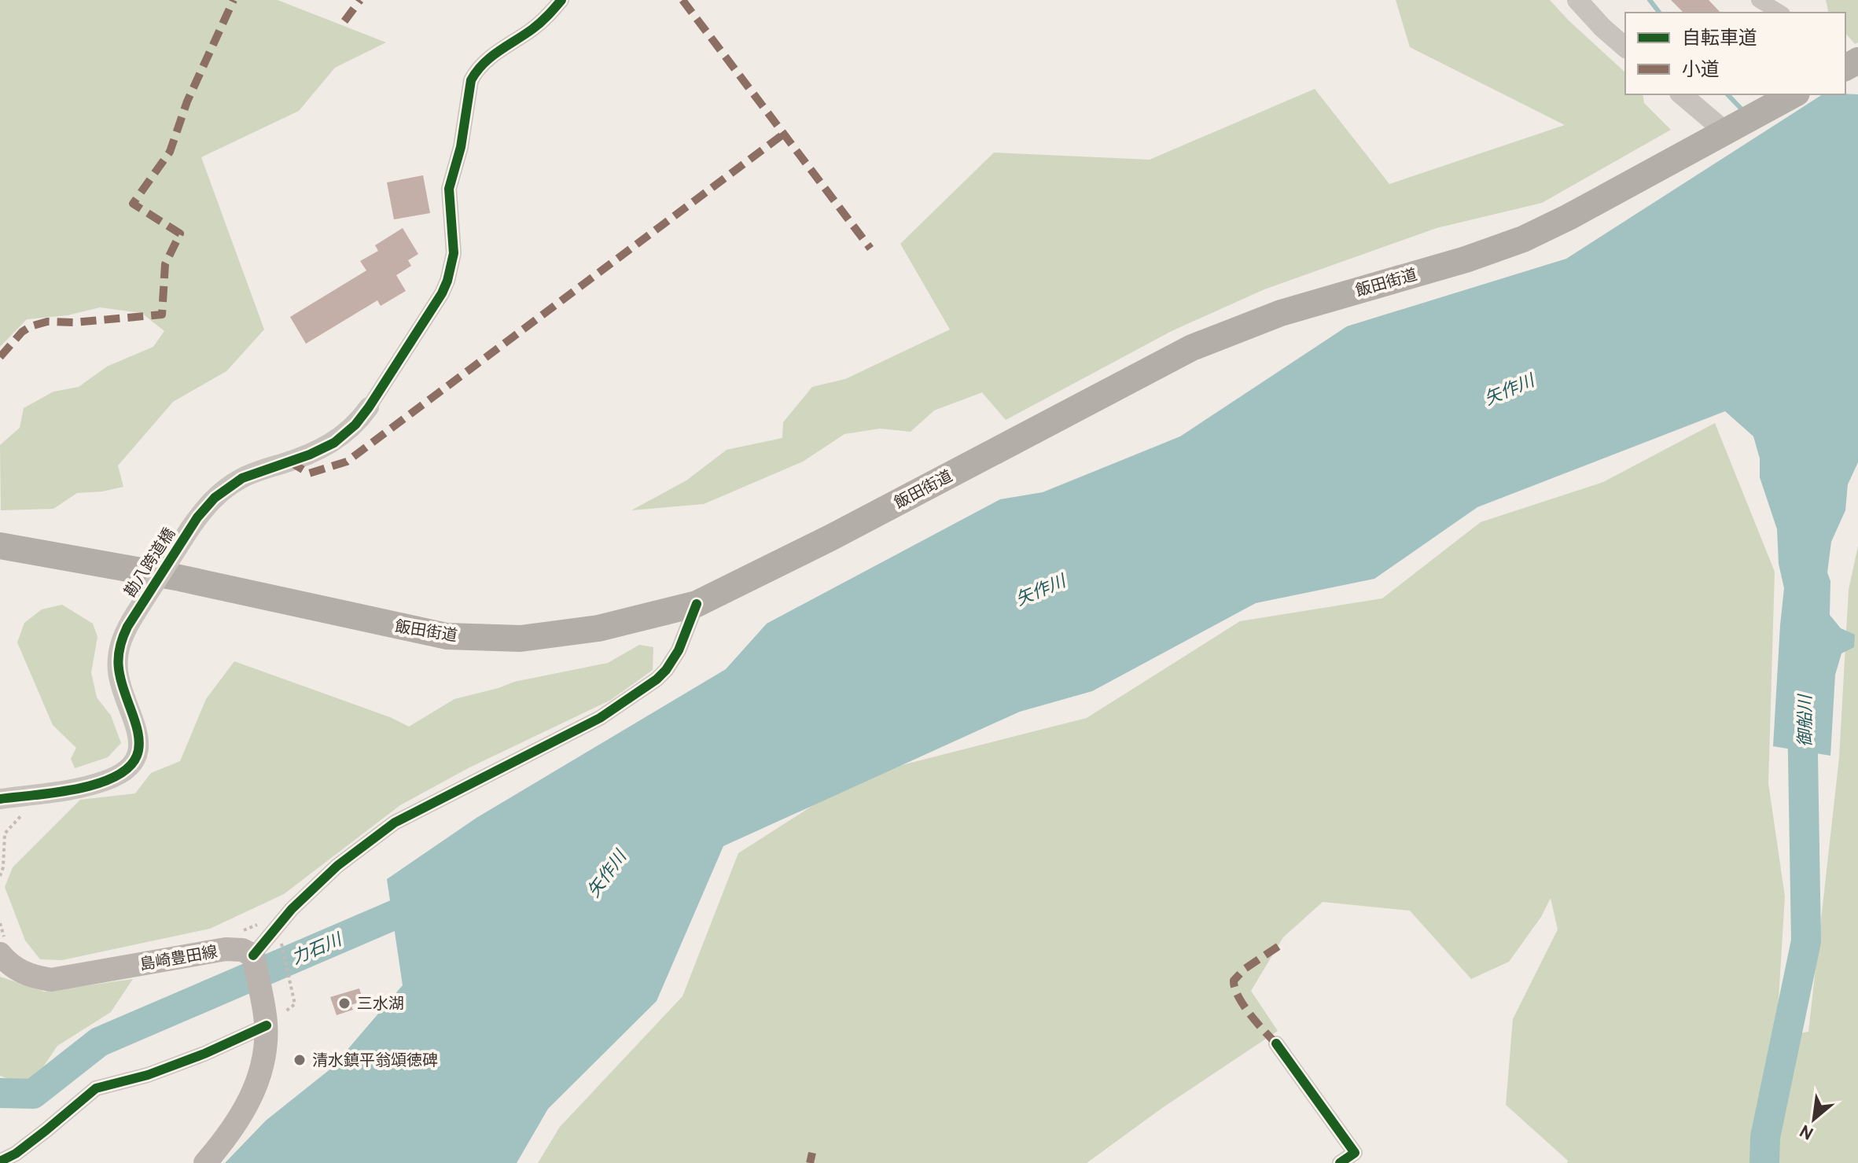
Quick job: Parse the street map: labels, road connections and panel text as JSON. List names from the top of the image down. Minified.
{"streets":{"highway":["飯田街道"],"main road":["島崎豊田線"],"street":["勘八跨道橋"]},"water":["矢作川","御船川","力石川"],"places":["三水湖","清水鎮平翁頌徳碑"],"legend":["自転車道","小道"],"north":"bottom left"}
